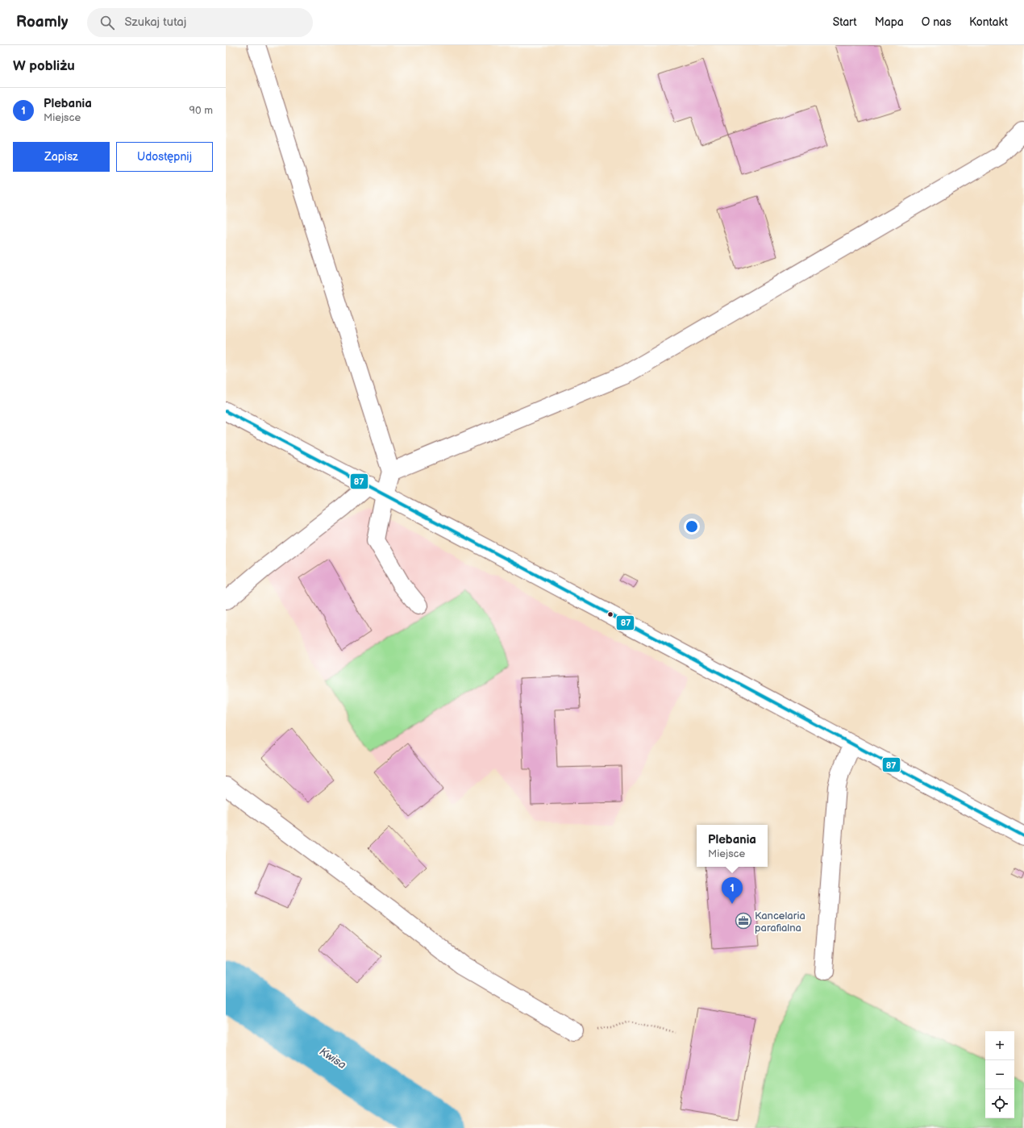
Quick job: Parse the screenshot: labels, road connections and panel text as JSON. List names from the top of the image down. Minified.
{"water":["Kwisa"],"places":{"office":["Kancelaria parafialna"]},"lines":["transit line 87"],"page":{"header":"Roamly","search":"Szukaj tutaj","nav":["Start","Mapa","O nas","Kontakt"],"heading":"W pobliżu","list":[{"mark":"1","name":"Plebania","note":"Miejsce","value":"90 m"}],"buttons":["Zapisz","Udostępnij"],"popup":["Plebania","Miejsce"],"pins":"1","map_buttons":["+","−"]}}
